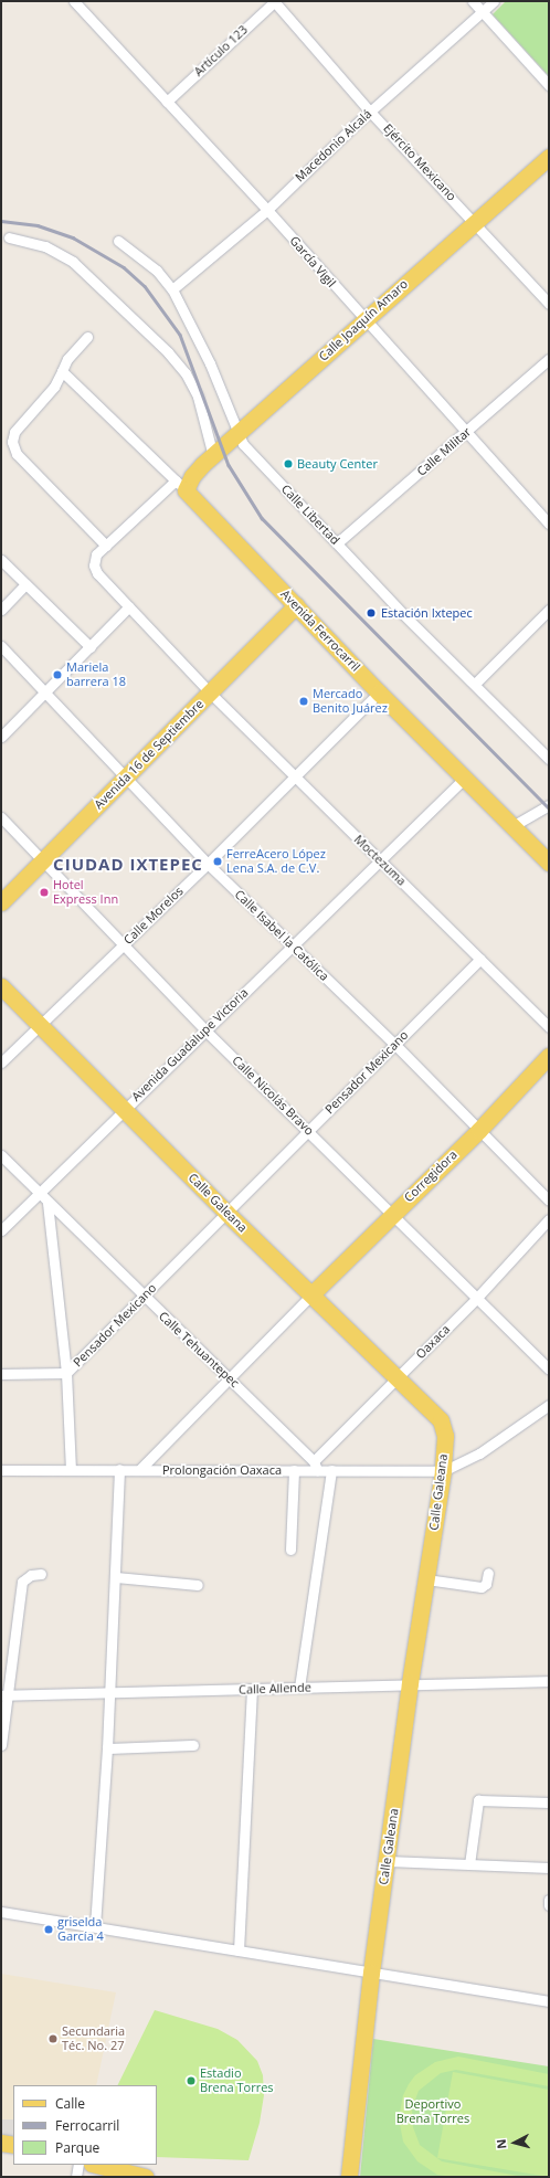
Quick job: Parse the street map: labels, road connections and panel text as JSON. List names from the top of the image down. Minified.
{"streets":{"main road":["Calle Joaquín Amaro","Avenida Ferrocarril","Avenida 16 de Septiembre","Corregidora","Calle Galeana"],"street":["Artículo 123","Macedonio Alcalá","Ejército Mexicano","García Vigil","Calle Militar","Calle Libertad","Moctezuma","Calle Morelos","Calle Isabel la Católica","Avenida Guadalupe Victoria","Pensador Mexicano","Calle Nicolás Bravo","Oaxaca","Calle Tehuantepec","Prolongación Oaxaca","Calle Allende"]},"crossings":[["Artículo 123","Ejército Mexicano"],["Artículo 123","García Vigil"],["Macedonio Alcalá","Ejército Mexicano"],["Macedonio Alcalá","García Vigil"],["Macedonio Alcalá","Calle Libertad"],["Ejército Mexicano","Calle Joaquín Amaro"],["García Vigil","Calle Joaquín Amaro"],["García Vigil","Calle Militar"],["Calle Joaquín Amaro","Calle Libertad"],["Calle Joaquín Amaro","Avenida Ferrocarril"],["Calle Joaquín Amaro","Moctezuma"],["Calle Militar","Calle Libertad"],["Avenida Ferrocarril","Avenida 16 de Septiembre"],["Avenida Ferrocarril","Calle Morelos"],["Avenida Ferrocarril","Avenida Guadalupe Victoria"],["Avenida 16 de Septiembre","Moctezuma"],["Avenida 16 de Septiembre","Calle Isabel la Católica"],["Avenida 16 de Septiembre","Calle Nicolás Bravo"],["Moctezuma","Calle Morelos"],["Moctezuma","Avenida Guadalupe Victoria"],["Moctezuma","Pensador Mexicano"],["Calle Morelos","Calle Isabel la Católica"],["Calle Morelos","Calle Nicolás Bravo"],["Calle Morelos","Calle Galeana"],["Calle Isabel la Católica","Avenida Guadalupe Victoria"],["Calle Isabel la Católica","Pensador Mexicano"],["Calle Isabel la Católica","Corregidora"],["Avenida Guadalupe Victoria","Calle Nicolás Bravo"],["Avenida Guadalupe Victoria","Calle Galeana"],["Avenida Guadalupe Victoria","Calle Tehuantepec"],["Pensador Mexicano","Calle Nicolás Bravo"],["Pensador Mexicano","Calle Galeana"],["Pensador Mexicano","Calle Tehuantepec"],["Calle Nicolás Bravo","Corregidora"],["Calle Nicolás Bravo","Oaxaca"],["Corregidora","Calle Galeana"],["Calle Galeana","Oaxaca"],["Calle Galeana","Prolongación Oaxaca"],["Calle Galeana","Calle Allende"],["Oaxaca","Calle Tehuantepec"],["Oaxaca","Prolongación Oaxaca"],["Calle Tehuantepec","Prolongación Oaxaca"]],"districts":["CIUDAD IXTEPEC"],"parks":["Deportivo Brena Torres"],"places":["Beauty Center","Estación Ixtepec","Mariela barrera 18","Mercado Benito Juárez","FerreAcero López Lena S.A. de C.V.","Hotel Express Inn","griselda García 4","Secundaria Téc. No. 27","Estadio Brena Torres"],"legend":["Calle","Ferrocarril","Parque"],"north":"left"}
